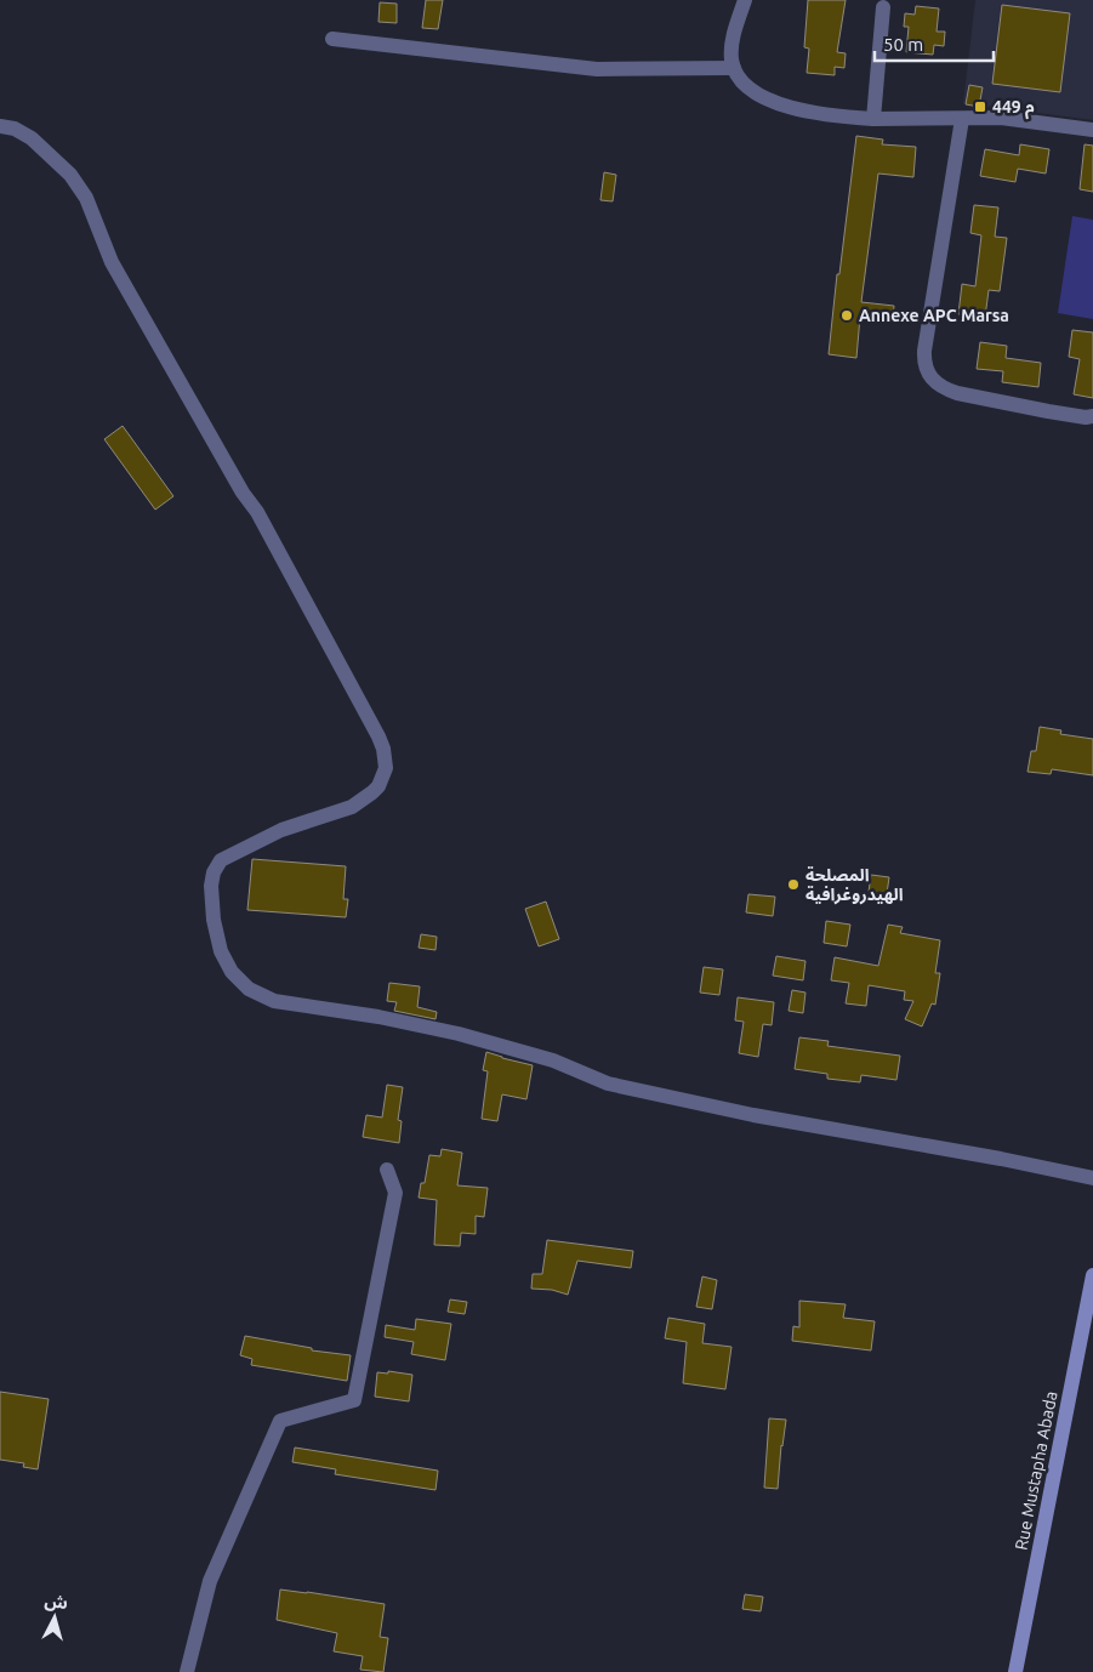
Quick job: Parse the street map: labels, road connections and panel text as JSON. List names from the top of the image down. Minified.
{"streets":{"main road":["Rue Mustapha Abada"]},"places":{"transit":["م 449"],"other":["Annexe APC Marsa","المصلحة الهيدروغرافية"]},"scale_bar":"50 m","north":"top"}
